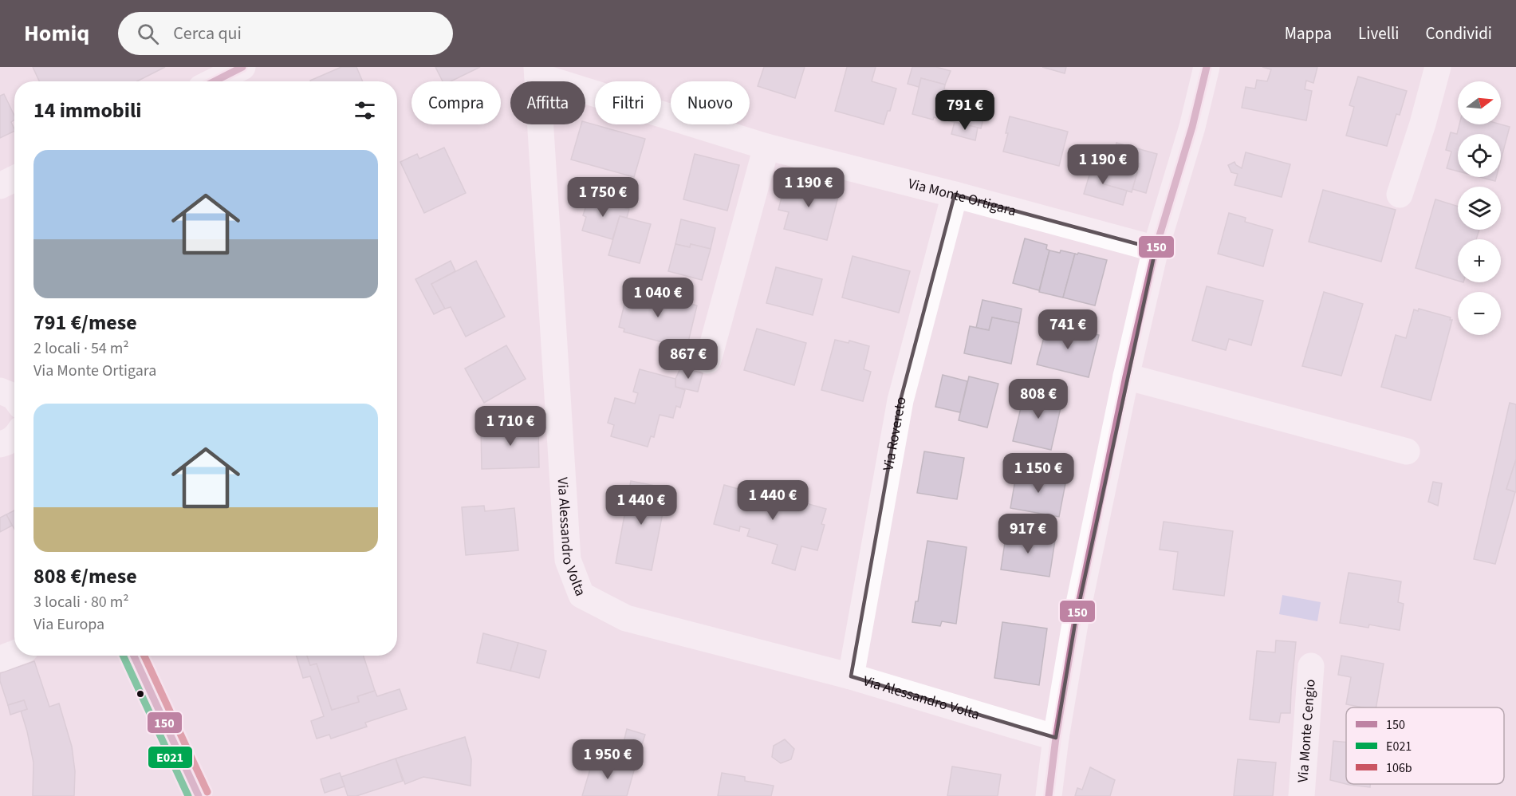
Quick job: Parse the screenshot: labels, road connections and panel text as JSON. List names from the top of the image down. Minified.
{"streets":{"street":["Via Monte Ortigara","Via Rovereto","Via Alessandro Volta","Via Monte Cengio"]},"crossings":[["Via Monte Ortigara","Via Rovereto"],["Via Monte Ortigara","Via Alessandro Volta"],["Via Rovereto","Via Alessandro Volta"]],"lines":["transit line 150","transit line E021","transit line 106b"],"legend":["150","E021","106b"],"north":"right","page":{"header":"Homiq","search":"Cerca qui","nav":["Mappa","Livelli","Condividi"],"map_buttons":["+","−"],"chip":["Compra","Affitta","Filtri","Nuovo"],"heading":"14 immobili","price":["791 €","1 190 €","1 190 €","1 750 €","1 040 €","741 €","867 €","808 €","1 710 €","1 150 €","1 440 €","1 440 €","917 €","1 950 €"],"list":[{"name":"791 €/mese","note":"2 locali · 54 m² · Via Monte Ortigara"},{"name":"808 €/mese","note":"3 locali · 80 m² · Via Europa"}]}}
